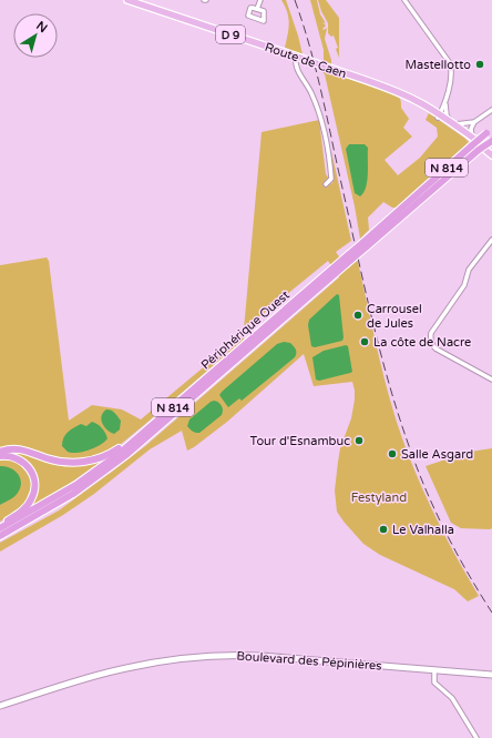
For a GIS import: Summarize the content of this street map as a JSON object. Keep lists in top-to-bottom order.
{
  "streets": {
    "highway": ["N 814", "Périphérique Ouest"],
    "main road": ["D 9", "Route de Caen", "Boulevard des Pépinières"]
  },
  "crossings": [
    ["D 9", "Route de Caen"],
    ["Route de Caen", "Périphérique Ouest"]
  ],
  "parks": ["Festyland"],
  "places": [
    "Mastellotto",
    "Carrousel de Jules",
    "La côte de Nacre",
    "Tour d'Esnambuc",
    "Salle Asgard",
    "Le Valhalla"
  ],
  "north": "top right"
}
